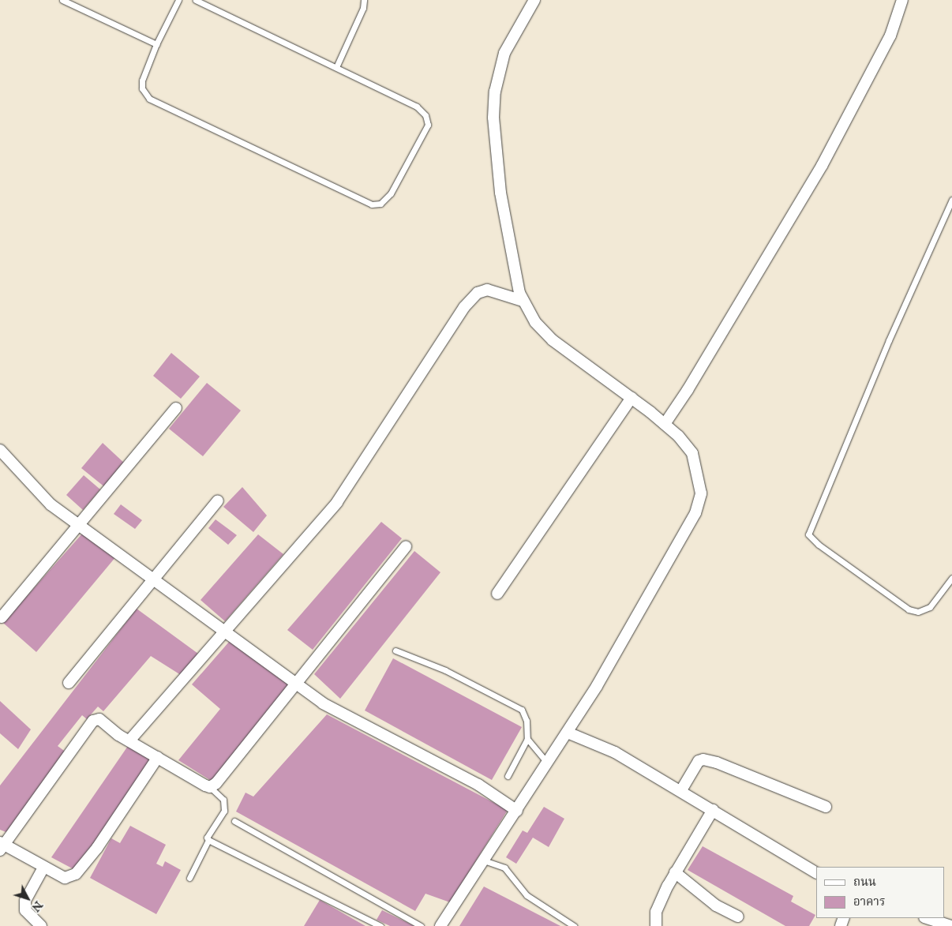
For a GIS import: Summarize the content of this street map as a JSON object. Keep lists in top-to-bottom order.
{
  "legend": ["ถนน", "อาคาร"],
  "north": "bottom right"
}
